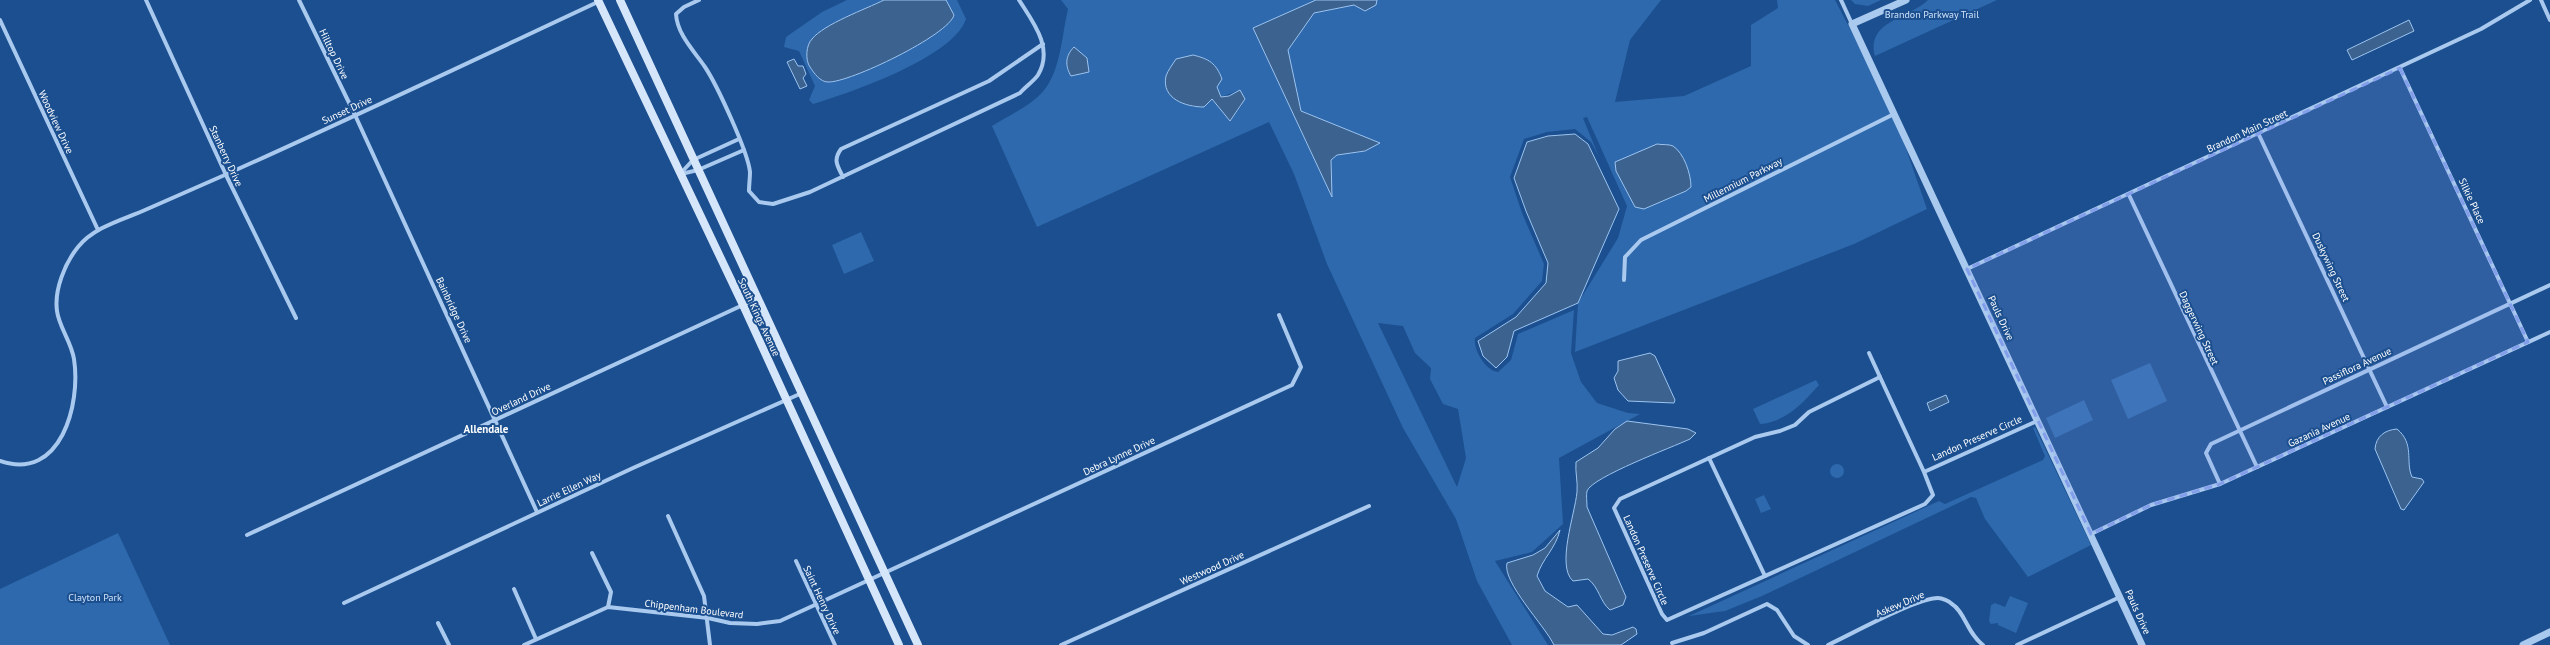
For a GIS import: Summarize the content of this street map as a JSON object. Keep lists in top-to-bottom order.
{
  "streets": {
    "main road": ["South Kings Avenue"],
    "street": [
      "Hilltop Drive",
      "Sunset Drive",
      "Woodview Drive",
      "Brandon Main Street",
      "Stanberry Drive",
      "Millennium Parkway",
      "Silkie Place",
      "Duskywing Street",
      "Bainbridge Drive",
      "Pauls Drive",
      "Daggerwing Street",
      "Passiflora Avenue",
      "Overland Drive",
      "Gazania Avenue",
      "Landon Preserve Circle",
      "Debra Lynne Drive",
      "Larrie Ellen Way",
      "Westwood Drive",
      "Saint Henry Drive",
      "Askew Drive",
      "Chippenham Boulevard"
    ]
  },
  "crossings": [
    ["Hilltop Drive", "Sunset Drive"],
    ["Hilltop Drive", "Bainbridge Drive"],
    ["Sunset Drive", "Woodview Drive"],
    ["Sunset Drive", "Stanberry Drive"],
    ["Sunset Drive", "Bainbridge Drive"],
    ["Sunset Drive", "South Kings Avenue"],
    ["Brandon Main Street", "Silkie Place"],
    ["Brandon Main Street", "Duskywing Street"],
    ["Brandon Main Street", "Pauls Drive"],
    ["Brandon Main Street", "Daggerwing Street"],
    ["Millennium Parkway", "Pauls Drive"],
    ["Silkie Place", "Passiflora Avenue"],
    ["Silkie Place", "Gazania Avenue"],
    ["Duskywing Street", "Passiflora Avenue"],
    ["Duskywing Street", "Gazania Avenue"],
    ["Bainbridge Drive", "Overland Drive"],
    ["Bainbridge Drive", "Larrie Ellen Way"],
    ["South Kings Avenue", "Overland Drive"],
    ["South Kings Avenue", "Debra Lynne Drive"],
    ["South Kings Avenue", "Larrie Ellen Way"],
    ["South Kings Avenue", "Chippenham Boulevard"],
    ["Pauls Drive", "Gazania Avenue"],
    ["Pauls Drive", "Landon Preserve Circle"],
    ["Daggerwing Street", "Passiflora Avenue"],
    ["Daggerwing Street", "Gazania Avenue"],
    ["Passiflora Avenue", "Gazania Avenue"],
    ["Debra Lynne Drive", "Chippenham Boulevard"],
    ["Saint Henry Drive", "Chippenham Boulevard"]
  ],
  "districts": ["Allendale"],
  "parks": ["Brandon Parkway Trail", "Clayton Park"]
}
